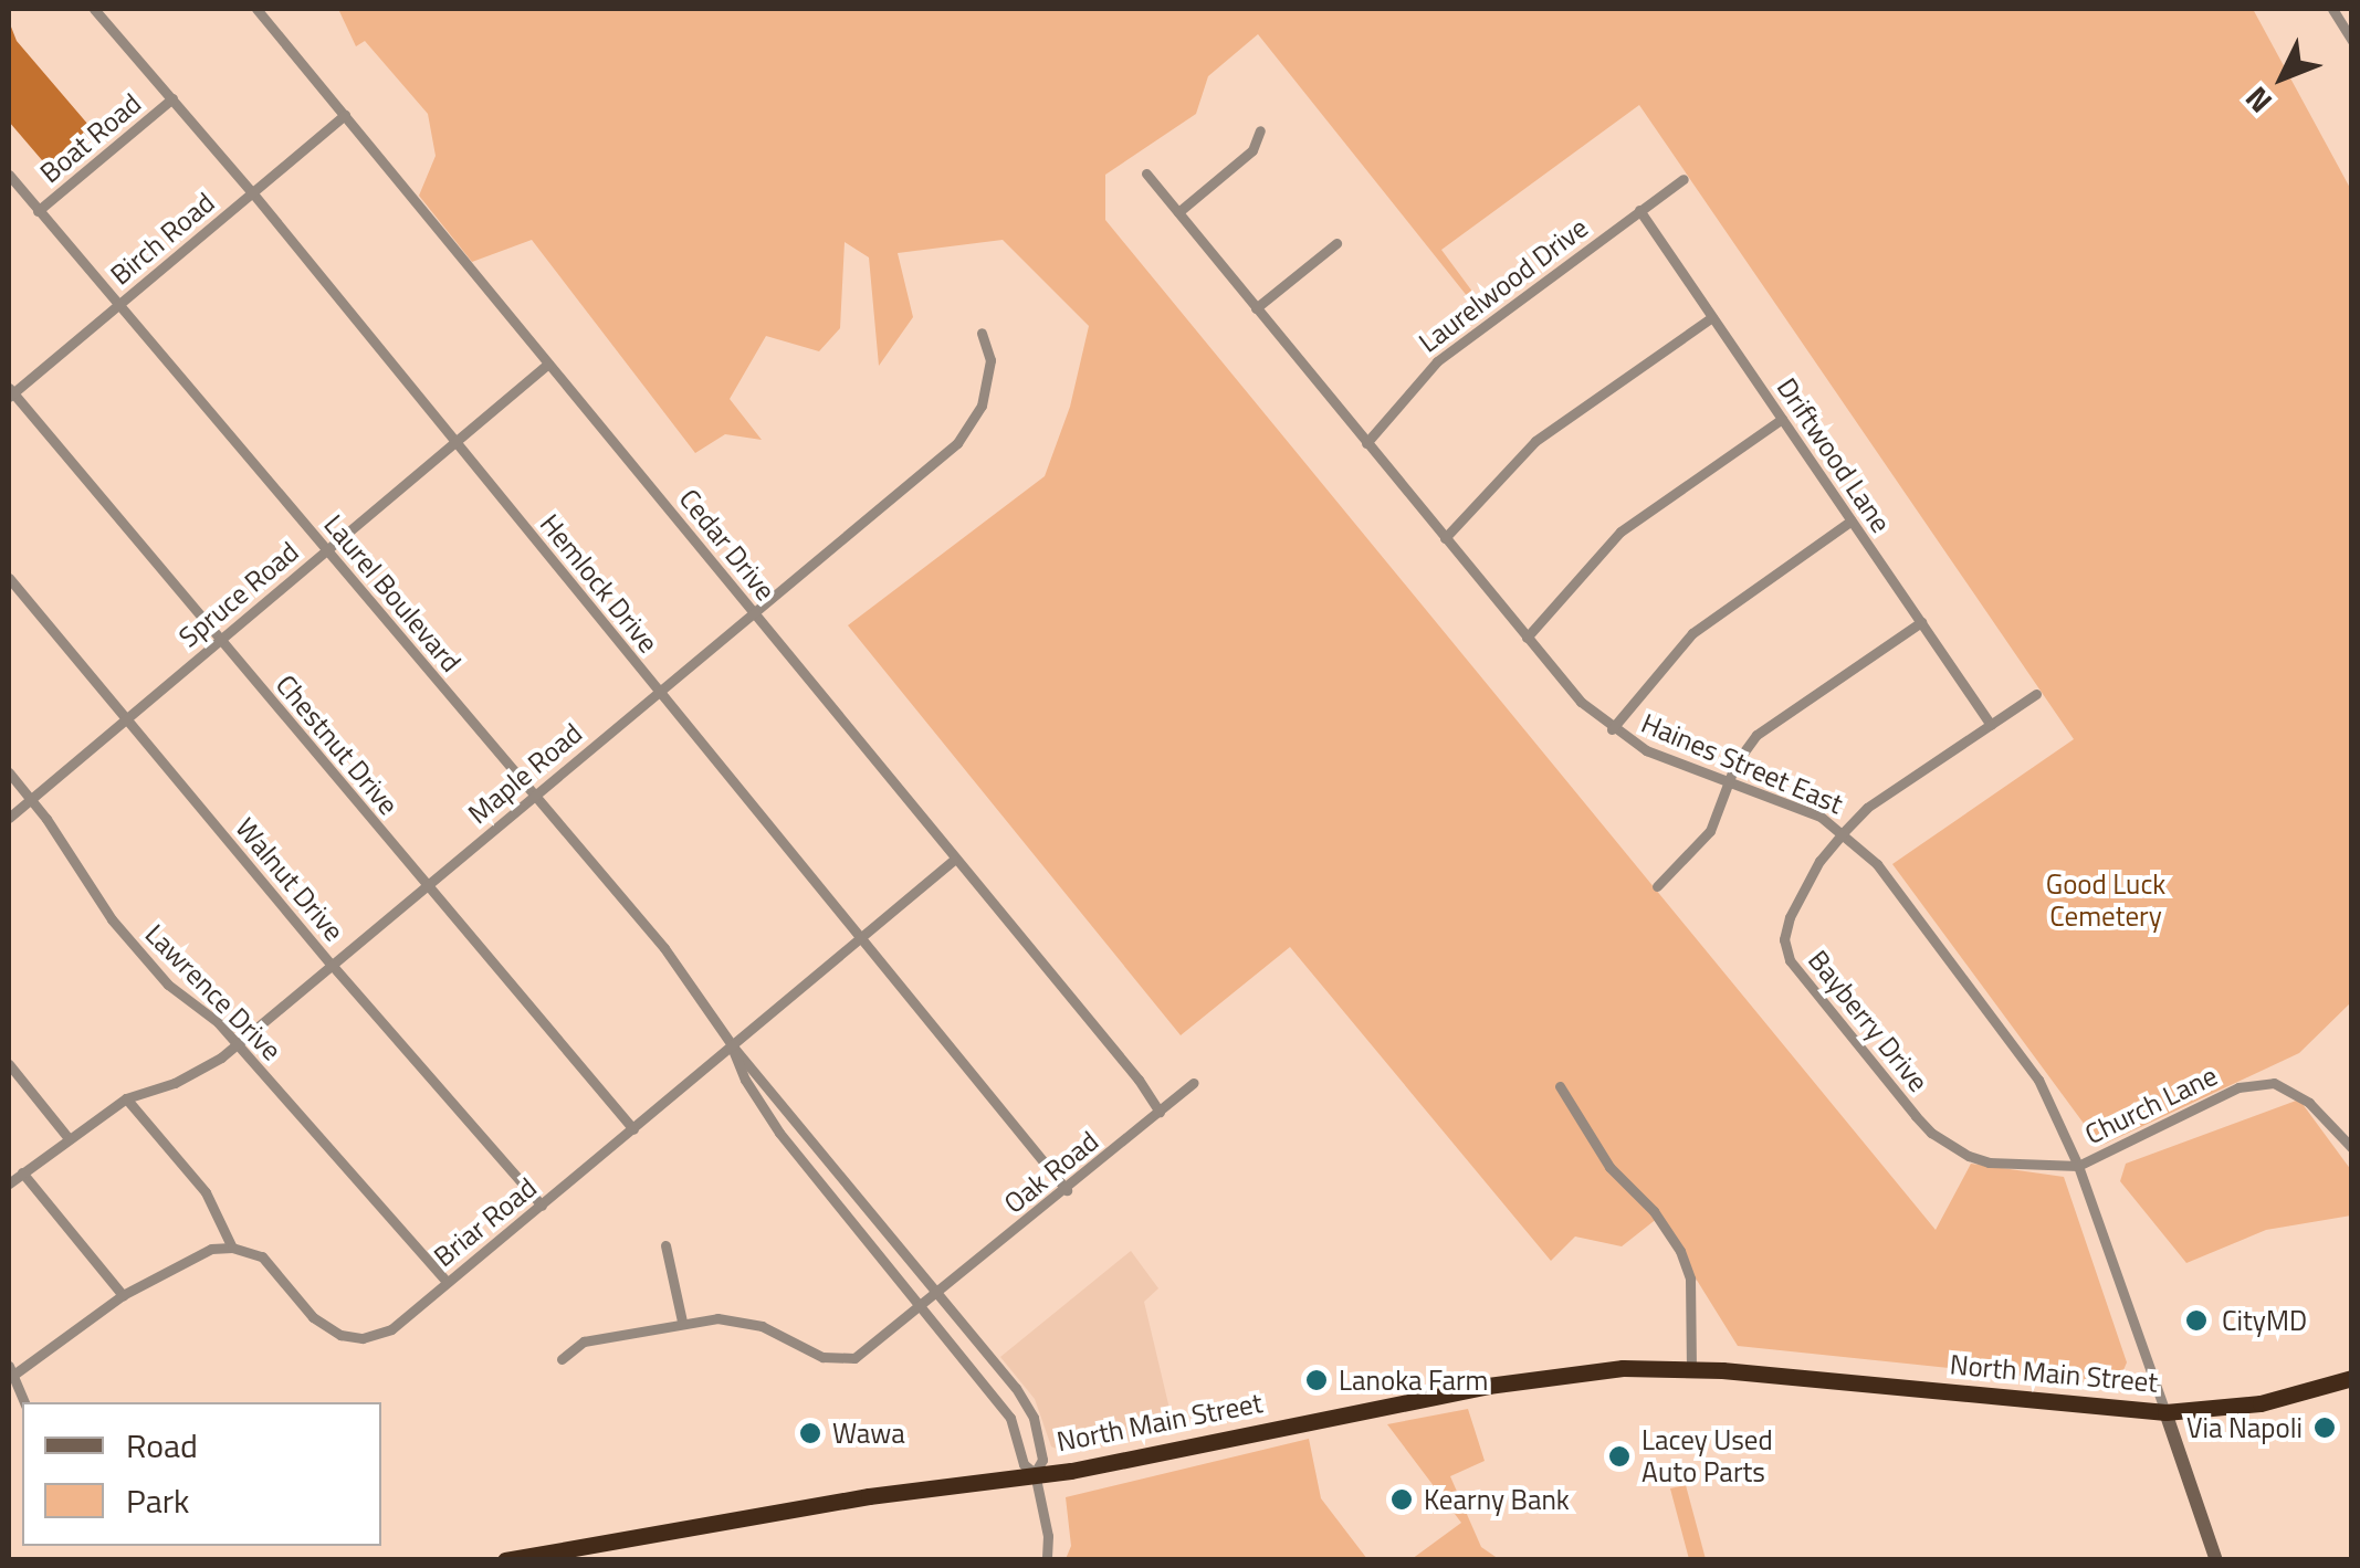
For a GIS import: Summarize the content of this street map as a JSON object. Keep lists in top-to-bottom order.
{
  "streets": {
    "highway": ["North Main Street"],
    "street": [
      "Boat Road",
      "Birch Road",
      "Laurelwood Drive",
      "Driftwood Lane",
      "Cedar Drive",
      "Hemlock Drive",
      "Laurel Boulevard",
      "Spruce Road",
      "Chestnut Drive",
      "Haines Street East",
      "Maple Road",
      "Walnut Drive",
      "Lawrence Drive",
      "Bayberry Drive",
      "Church Lane",
      "Oak Road",
      "Briar Road"
    ]
  },
  "crossings": [
    ["Boat Road", "Hemlock Drive"],
    ["Boat Road", "Laurel Boulevard"],
    ["Birch Road", "Cedar Drive"],
    ["Birch Road", "Hemlock Drive"],
    ["Birch Road", "Laurel Boulevard"],
    ["Birch Road", "Chestnut Drive"],
    ["Laurelwood Drive", "Driftwood Lane"],
    ["Laurelwood Drive", "Haines Street East"],
    ["Driftwood Lane", "Bayberry Drive"],
    ["Cedar Drive", "Spruce Road"],
    ["Cedar Drive", "Maple Road"],
    ["Cedar Drive", "Oak Road"],
    ["Cedar Drive", "Briar Road"],
    ["Hemlock Drive", "Spruce Road"],
    ["Hemlock Drive", "Maple Road"],
    ["Hemlock Drive", "Oak Road"],
    ["Hemlock Drive", "Briar Road"],
    ["Laurel Boulevard", "Spruce Road"],
    ["Laurel Boulevard", "Maple Road"],
    ["Laurel Boulevard", "Oak Road"],
    ["Laurel Boulevard", "Briar Road"],
    ["Laurel Boulevard", "North Main Street"],
    ["Spruce Road", "Chestnut Drive"],
    ["Spruce Road", "Walnut Drive"],
    ["Spruce Road", "Lawrence Drive"],
    ["Chestnut Drive", "Maple Road"],
    ["Chestnut Drive", "Briar Road"],
    ["Haines Street East", "Bayberry Drive"],
    ["Haines Street East", "Church Lane"],
    ["Haines Street East", "North Main Street"],
    ["Maple Road", "Walnut Drive"],
    ["Maple Road", "Lawrence Drive"],
    ["Walnut Drive", "Briar Road"],
    ["Lawrence Drive", "Briar Road"],
    ["Bayberry Drive", "Church Lane"]
  ],
  "parks": ["Good Luck Cemetery"],
  "places": [
    "CityMD",
    "Lanoka Farm",
    "Via Napoli",
    "Wawa",
    "Lacey Used Auto Parts",
    "Kearny Bank"
  ],
  "legend": ["Road", "Park"],
  "north": "bottom left"
}
